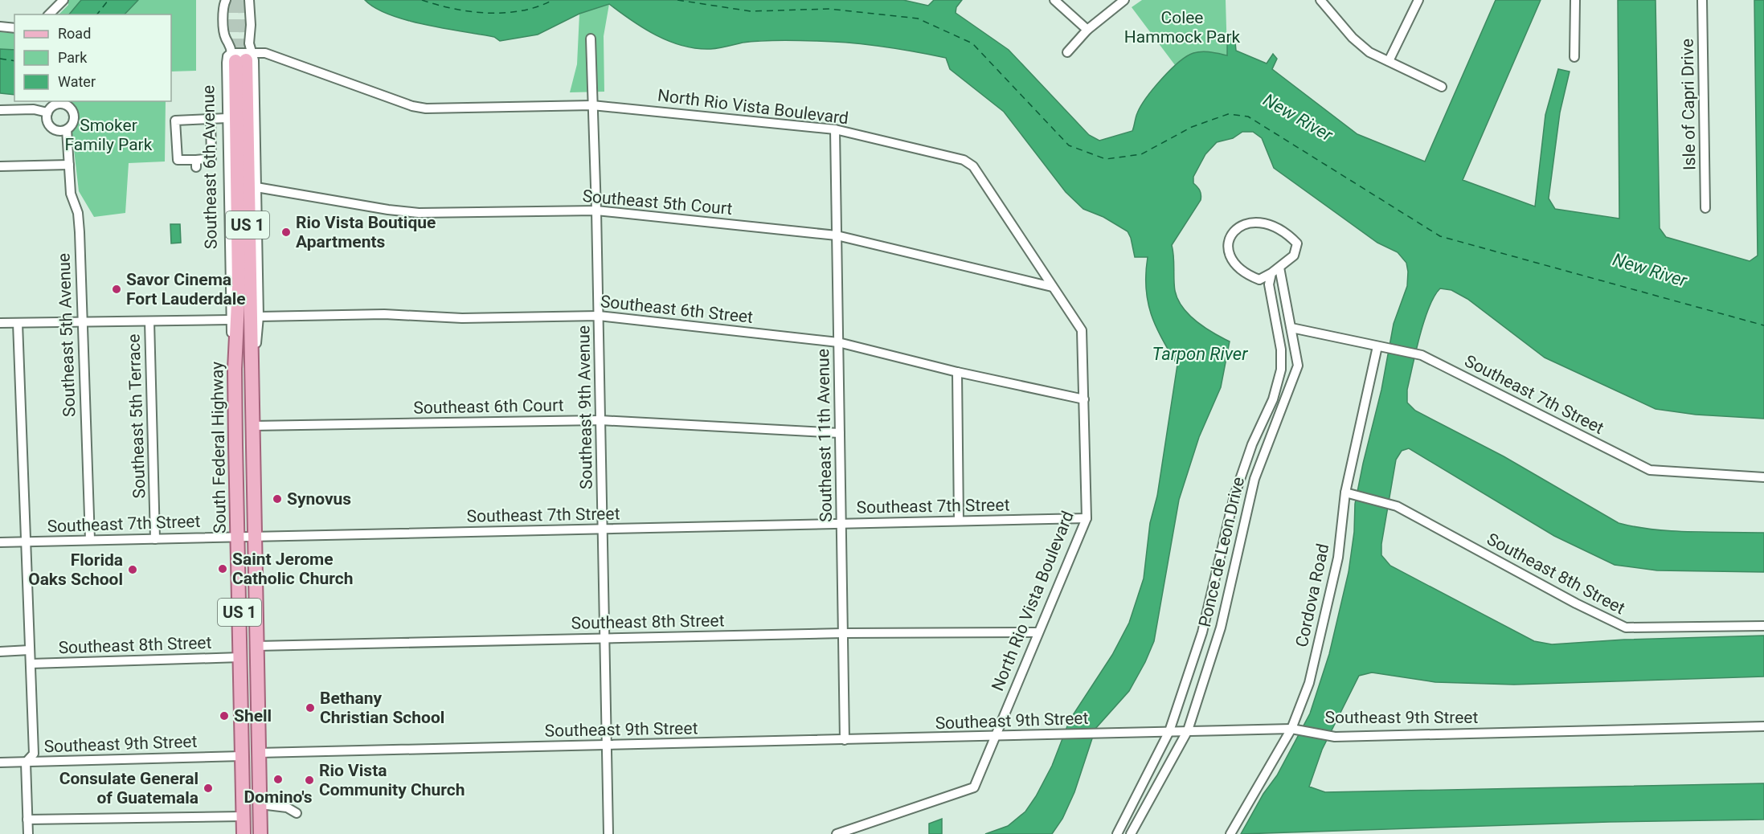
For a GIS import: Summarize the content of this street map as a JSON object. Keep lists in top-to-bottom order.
{
  "streets": {
    "main road": ["US 1", "South Federal Highway"],
    "street": [
      "Isle of Capri Drive",
      "North Rio Vista Boulevard",
      "Southeast 6th Avenue",
      "Southeast 5th Court",
      "Southeast 6th Street",
      "Southeast 5th Avenue",
      "Southeast 7th Street",
      "Southeast 6th Court",
      "Southeast 9th Avenue",
      "Southeast 5th Terrace",
      "Southeast 11th Avenue",
      "Ponce de Leon Drive",
      "Southeast 8th Street",
      "Cordova Road",
      "Southeast 9th Street"
    ]
  },
  "crossings": [
    ["North Rio Vista Boulevard", "Southeast 6th Avenue"],
    ["North Rio Vista Boulevard", "Southeast 5th Court"],
    ["North Rio Vista Boulevard", "Southeast 6th Street"],
    ["North Rio Vista Boulevard", "Southeast 7th Street"],
    ["North Rio Vista Boulevard", "Southeast 9th Avenue"],
    ["North Rio Vista Boulevard", "Southeast 11th Avenue"],
    ["North Rio Vista Boulevard", "South Federal Highway"],
    ["North Rio Vista Boulevard", "Southeast 8th Street"],
    ["North Rio Vista Boulevard", "Southeast 9th Street"],
    ["Southeast 6th Avenue", "South Federal Highway"],
    ["Southeast 5th Court", "Southeast 9th Avenue"],
    ["Southeast 5th Court", "Southeast 11th Avenue"],
    ["US 1", "South Federal Highway"],
    ["Southeast 6th Street", "Southeast 9th Avenue"],
    ["Southeast 6th Street", "Southeast 11th Avenue"],
    ["Southeast 5th Avenue", "Southeast 7th Street"],
    ["Southeast 7th Street", "Southeast 9th Avenue"],
    ["Southeast 7th Street", "Southeast 5th Terrace"],
    ["Southeast 7th Street", "Southeast 11th Avenue"],
    ["Southeast 7th Street", "South Federal Highway"],
    ["Southeast 7th Street", "Ponce de Leon Drive"],
    ["Southeast 7th Street", "Cordova Road"],
    ["Southeast 6th Court", "Southeast 9th Avenue"],
    ["Southeast 6th Court", "Southeast 11th Avenue"],
    ["Southeast 6th Court", "South Federal Highway"],
    ["Southeast 9th Avenue", "Southeast 8th Street"],
    ["Southeast 9th Avenue", "Southeast 9th Street"],
    ["Southeast 11th Avenue", "Southeast 8th Street"],
    ["Southeast 11th Avenue", "Southeast 9th Street"],
    ["South Federal Highway", "Southeast 8th Street"],
    ["South Federal Highway", "Southeast 9th Street"],
    ["Ponce de Leon Drive", "Southeast 9th Street"],
    ["Southeast 8th Street", "Cordova Road"],
    ["Cordova Road", "Southeast 9th Street"]
  ],
  "water": ["New River", "Tarpon River"],
  "parks": ["Colee Hammock Park", "Smoker Family Park"],
  "places": [
    "Rio Vista Boutique Apartments",
    "Savor Cinema Fort Lauderdale",
    "Synovus",
    "Saint Jerome Catholic Church",
    "Florida Oaks School",
    "Bethany Christian School",
    "Shell",
    "Domino's",
    "Rio Vista Community Church",
    "Consulate General of Guatemala"
  ],
  "legend": ["Road", "Park", "Water"]
}
